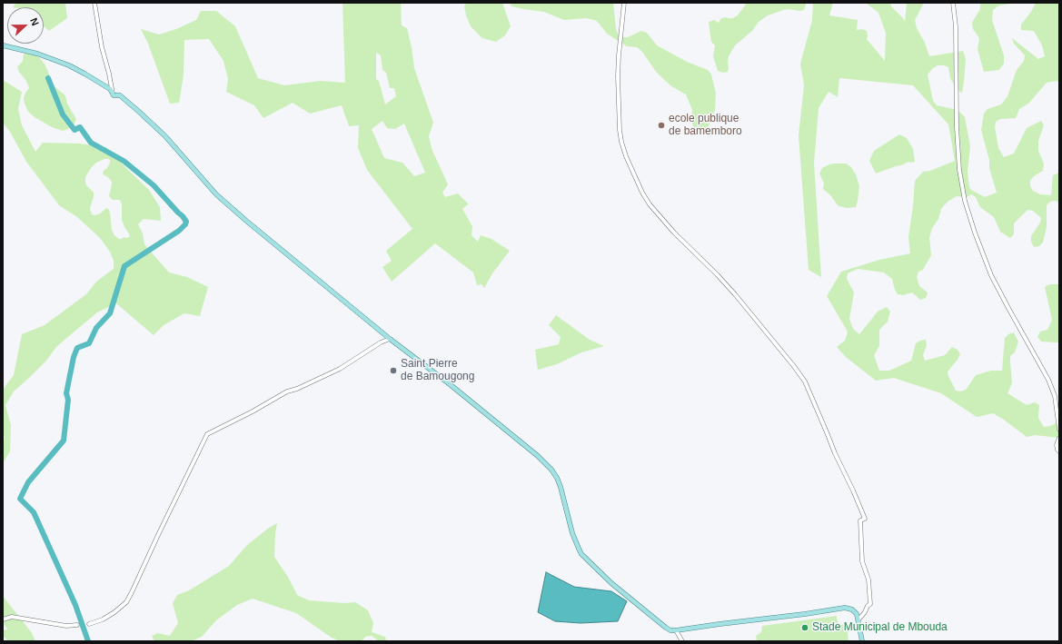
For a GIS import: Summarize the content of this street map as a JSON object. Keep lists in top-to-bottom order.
{
  "places": ["ecole publique de bamemboro", "Saint Pierre de Bamougong", "Stade Municipal de Mbouda"],
  "north": "right"
}
